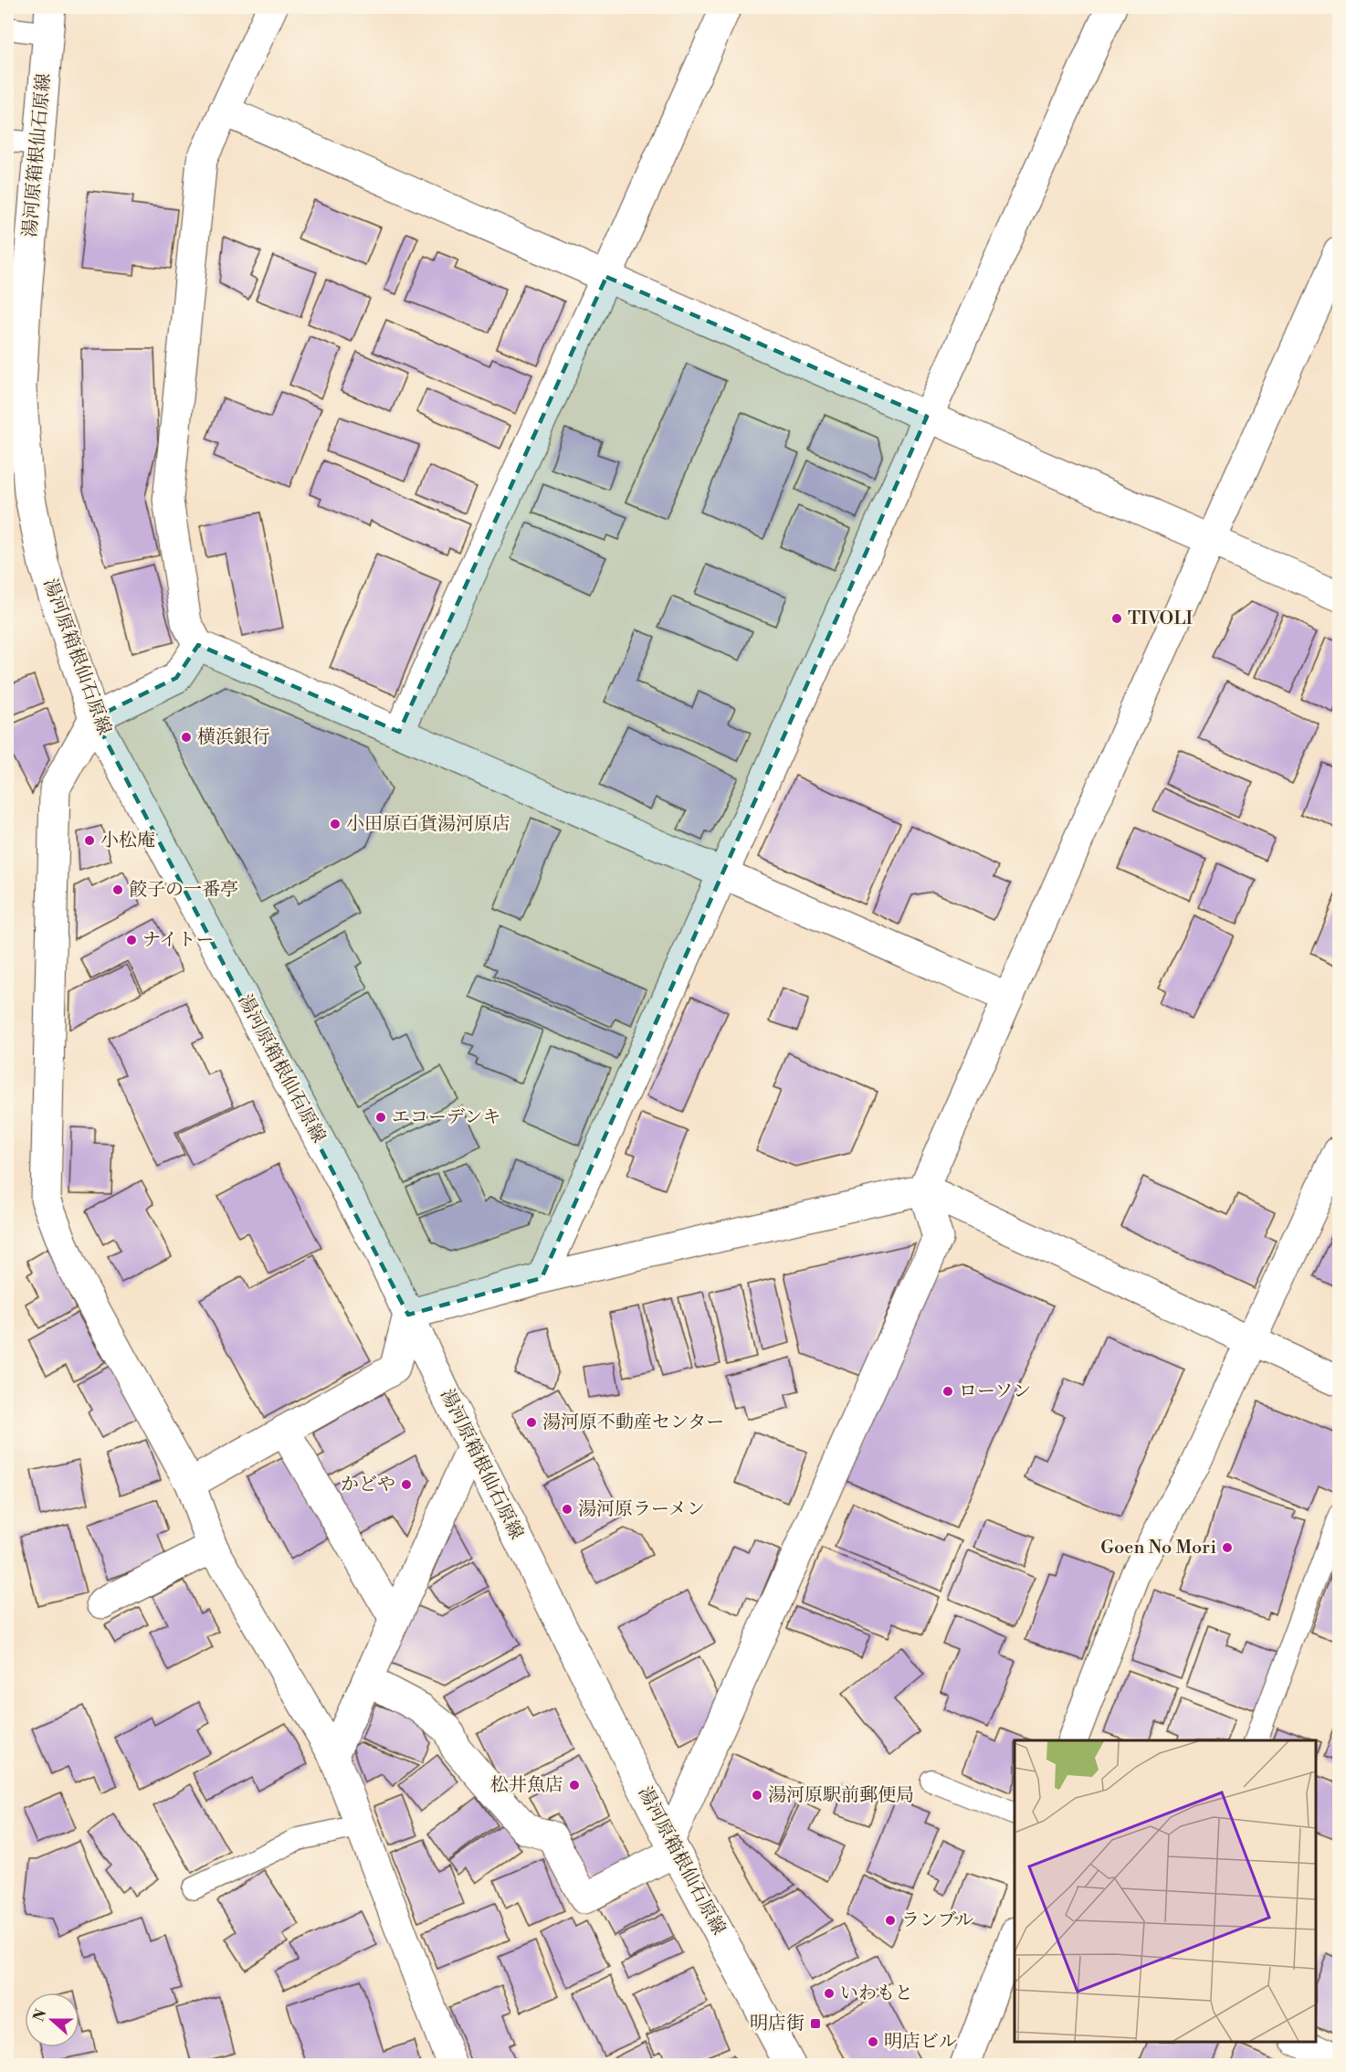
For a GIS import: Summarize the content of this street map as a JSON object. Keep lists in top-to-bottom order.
{
  "streets": {
    "street": ["湯河原箱根仙石原線"]
  },
  "places": {
    "other": [
      "TIVOLI",
      "横浜銀行",
      "小田原百貨湯河原店",
      "小松庵",
      "餃子の一番亭",
      "ナイトー",
      "エコーデンキ",
      "ローソン",
      "湯河原不動産センター",
      "かどや",
      "湯河原ラーメン",
      "Goen No Mori",
      "松井魚店",
      "湯河原駅前郵便局",
      "ランブル",
      "いわもと",
      "明店ビル"
    ],
    "transit": ["明店街"]
  },
  "north": "left"
}
